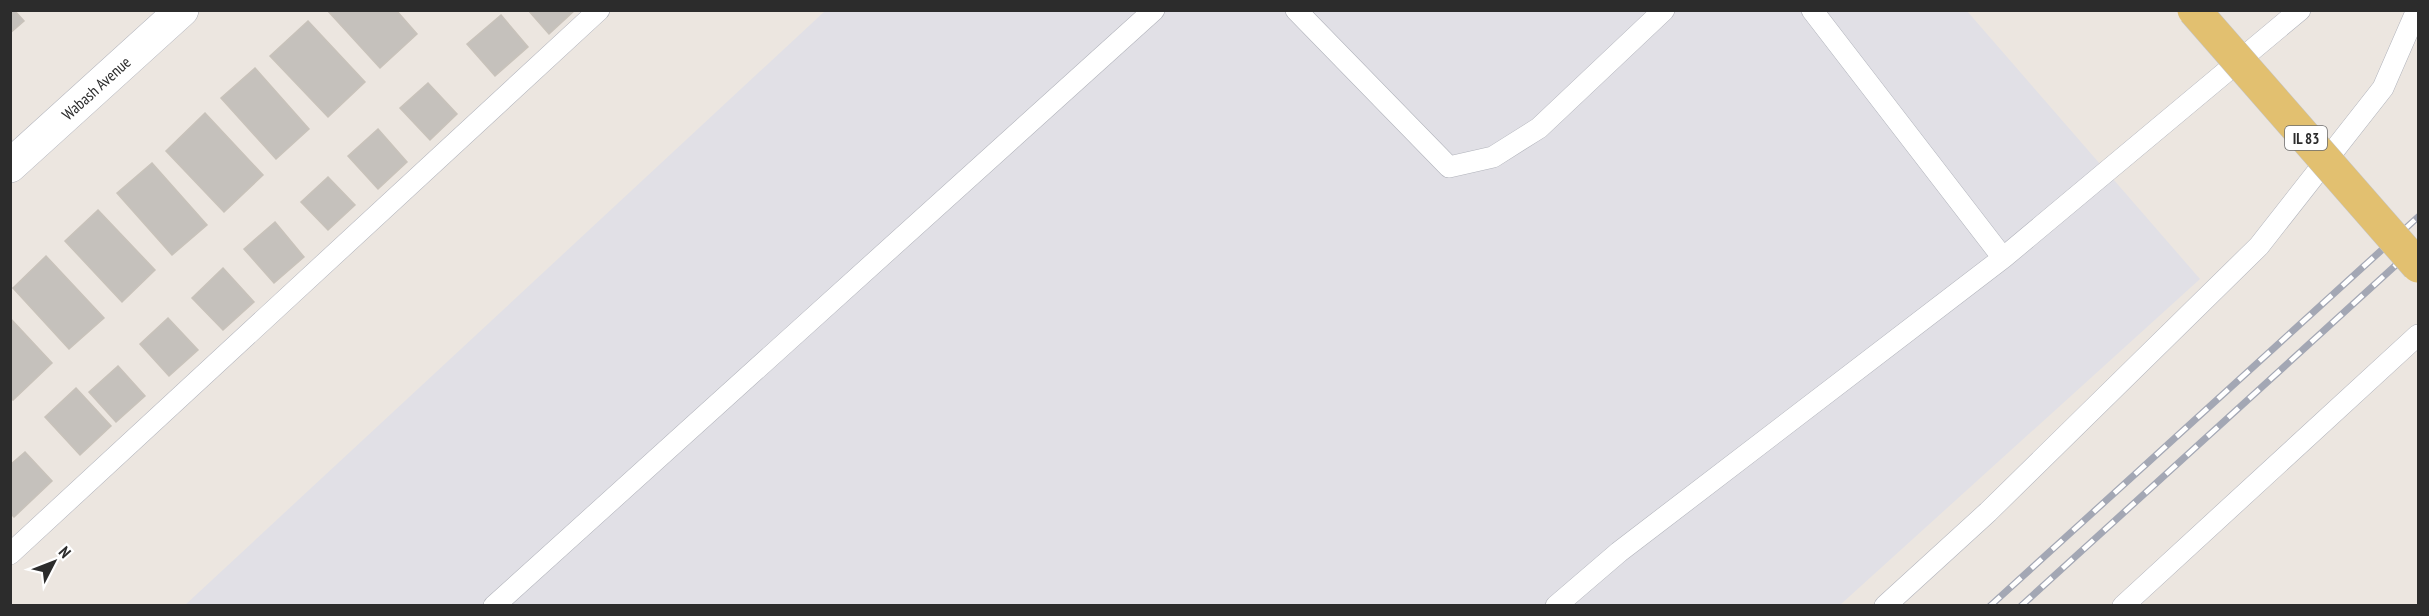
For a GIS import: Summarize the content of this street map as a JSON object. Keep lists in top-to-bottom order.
{
  "streets": {
    "main road": ["IL 83"],
    "street": ["Wabash Avenue"]
  },
  "north": "top right"
}
